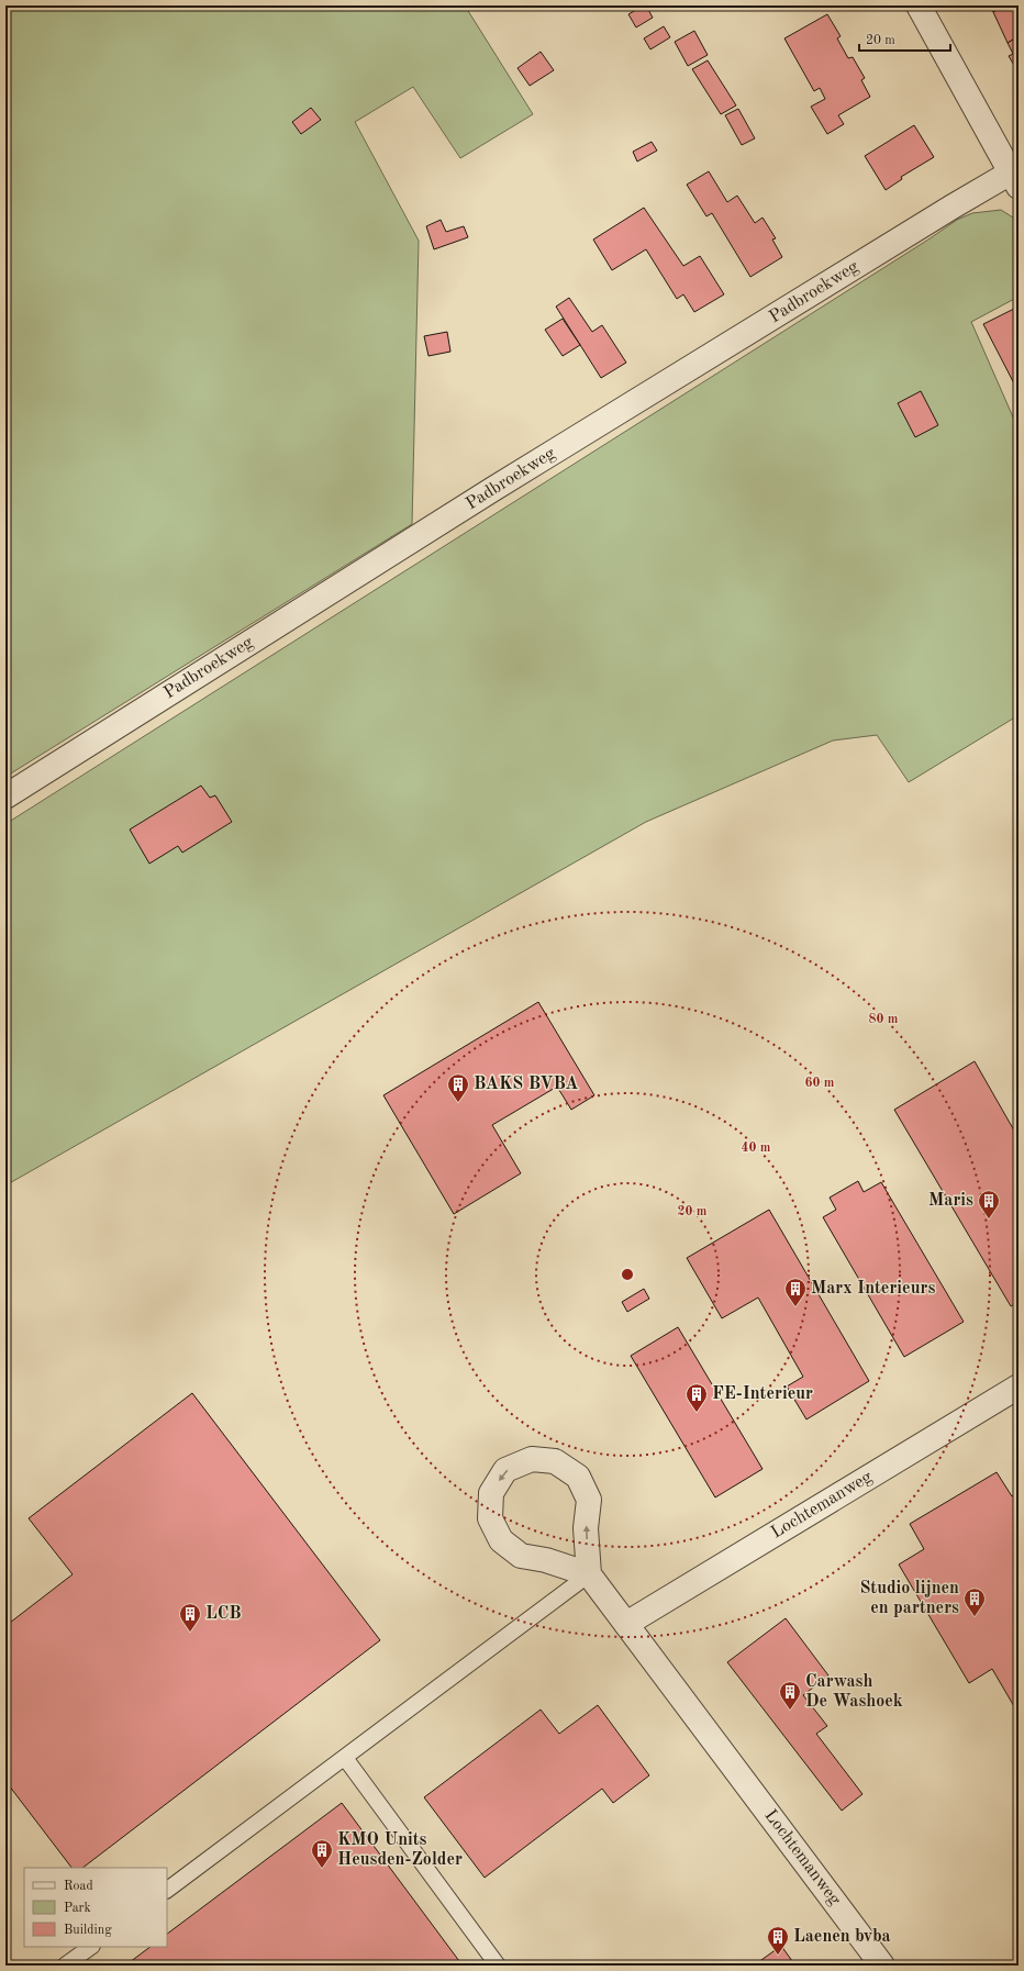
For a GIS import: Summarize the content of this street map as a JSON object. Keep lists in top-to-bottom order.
{
  "streets": {
    "street": ["Padbroekweg", "Lochtemanweg"]
  },
  "places": {
    "building": [
      "BAKS BVBA",
      "Maris",
      "Marx Interieurs",
      "FE-Interieur",
      "Studio lijnen en partners",
      "LCB",
      "Carwash De Washoek",
      "KMO Units Heusden-Zolder",
      "Laenen bvba"
    ]
  },
  "legend": ["Road", "Park", "Building"],
  "scale_bar": "20 m",
  "rings": [
    "80 m",
    "60 m",
    "40 m",
    "20 m"
  ]
}
